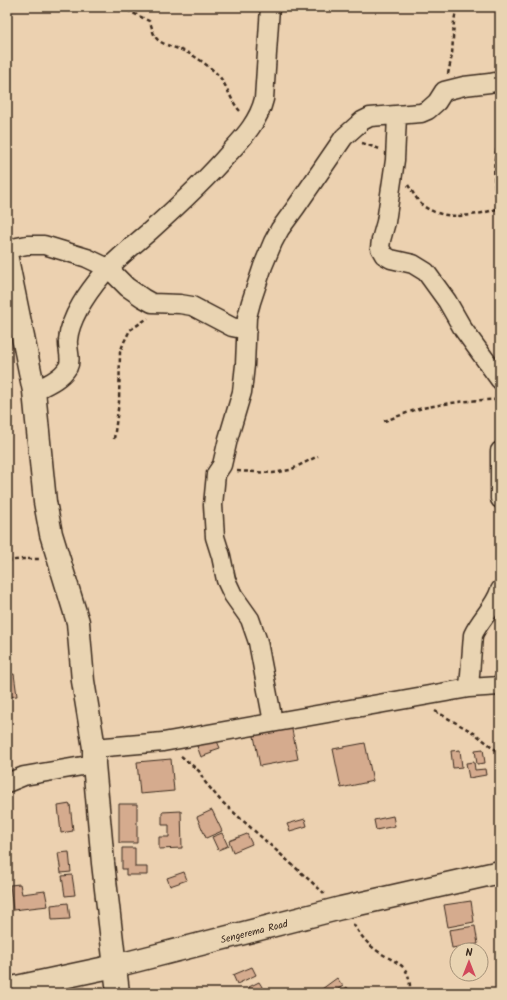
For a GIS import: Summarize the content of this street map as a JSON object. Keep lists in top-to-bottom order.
{
  "streets": {
    "street": ["Sengerema Road"]
  },
  "north": "top"
}
